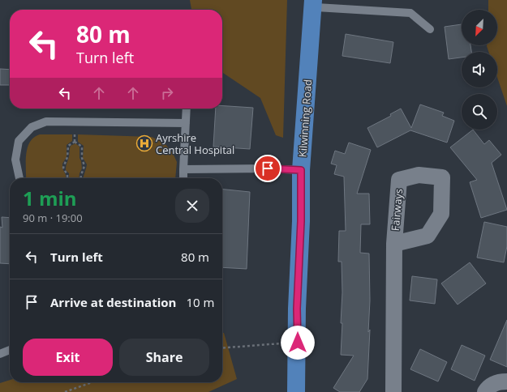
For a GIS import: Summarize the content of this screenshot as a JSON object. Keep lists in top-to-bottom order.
{
  "streets": {
    "main road": ["Kilwinning Road"],
    "street": ["Fairways"]
  },
  "places": {
    "hospital": ["Ayrshire Central Hospital"]
  },
  "north": "bottom left",
  "page": {
    "turn": ["80 m", "Turn left"],
    "heading": ["1 min", "90 m · 19:00"],
    "list": [
      {
        "name": "Turn left",
        "value": "80 m"
      },
      {
        "name": "Arrive at destination",
        "value": "10 m"
      }
    ],
    "buttons": ["Exit", "Share"]
  }
}
